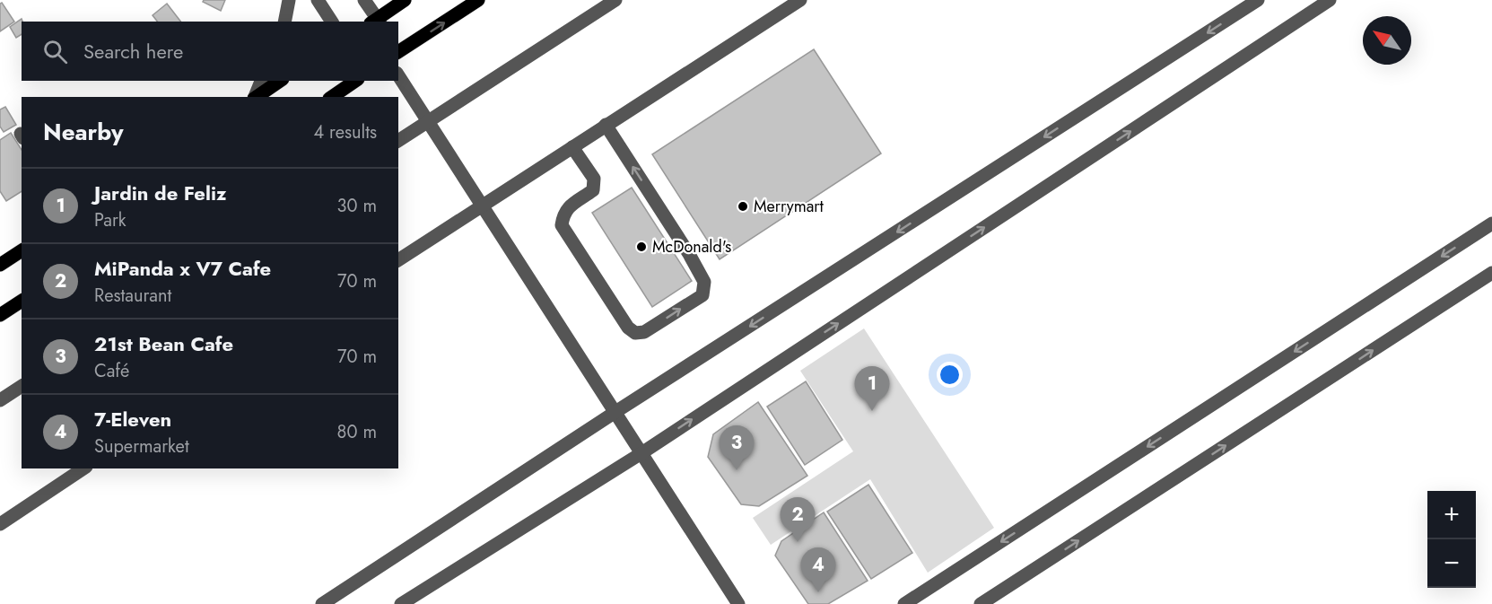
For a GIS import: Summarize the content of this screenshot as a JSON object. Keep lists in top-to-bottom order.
{
  "places": ["Merrymart", "McDonald's"],
  "north": "top left",
  "page": {
    "search": "Search here",
    "heading": ["Nearby", "4 results"],
    "list": [
      {
        "mark": "1",
        "name": "Jardin de Feliz",
        "note": "Park",
        "value": "30 m"
      },
      {
        "mark": "2",
        "name": "MiPanda x V7 Cafe",
        "note": "Restaurant",
        "value": "70 m"
      },
      {
        "mark": "3",
        "name": "21st Bean Cafe",
        "note": "Café",
        "value": "70 m"
      },
      {
        "mark": "4",
        "name": "7-Eleven",
        "note": "Supermarket",
        "value": "80 m"
      }
    ],
    "pins": [
      "1",
      "3",
      "2",
      "4"
    ],
    "map_buttons": ["+", "−"]
  }
}
